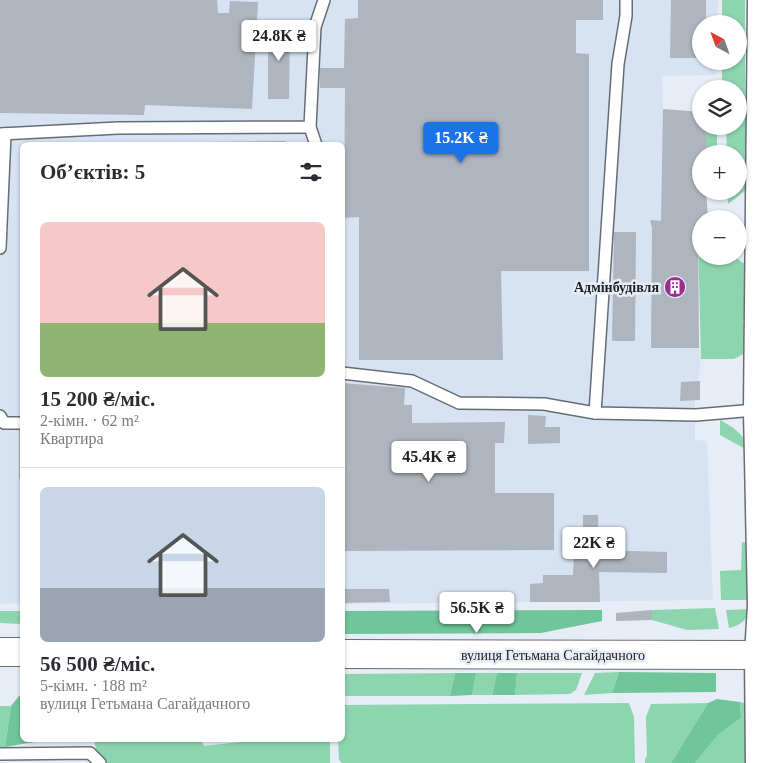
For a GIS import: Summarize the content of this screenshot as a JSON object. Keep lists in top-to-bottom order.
{
  "streets": {
    "main road": ["вулиця Гетьмана Сагайдачного"]
  },
  "places": {
    "building": ["Адмінбудівля"]
  },
  "north": "top left",
  "page": {
    "map_buttons": ["+", "−"],
    "price": [
      "24.8K ₴",
      "15.2K ₴",
      "45.4K ₴",
      "22K ₴",
      "56.5K ₴"
    ],
    "heading": "Об’єктів: 5",
    "list": [
      {
        "name": "15 200 ₴/міс.",
        "note": "2-кімн. · 62 m² · Квартира"
      },
      {
        "name": "56 500 ₴/міс.",
        "note": "5-кімн. · 188 m² · вулиця Гетьмана Сагайдачного"
      }
    ]
  }
}
